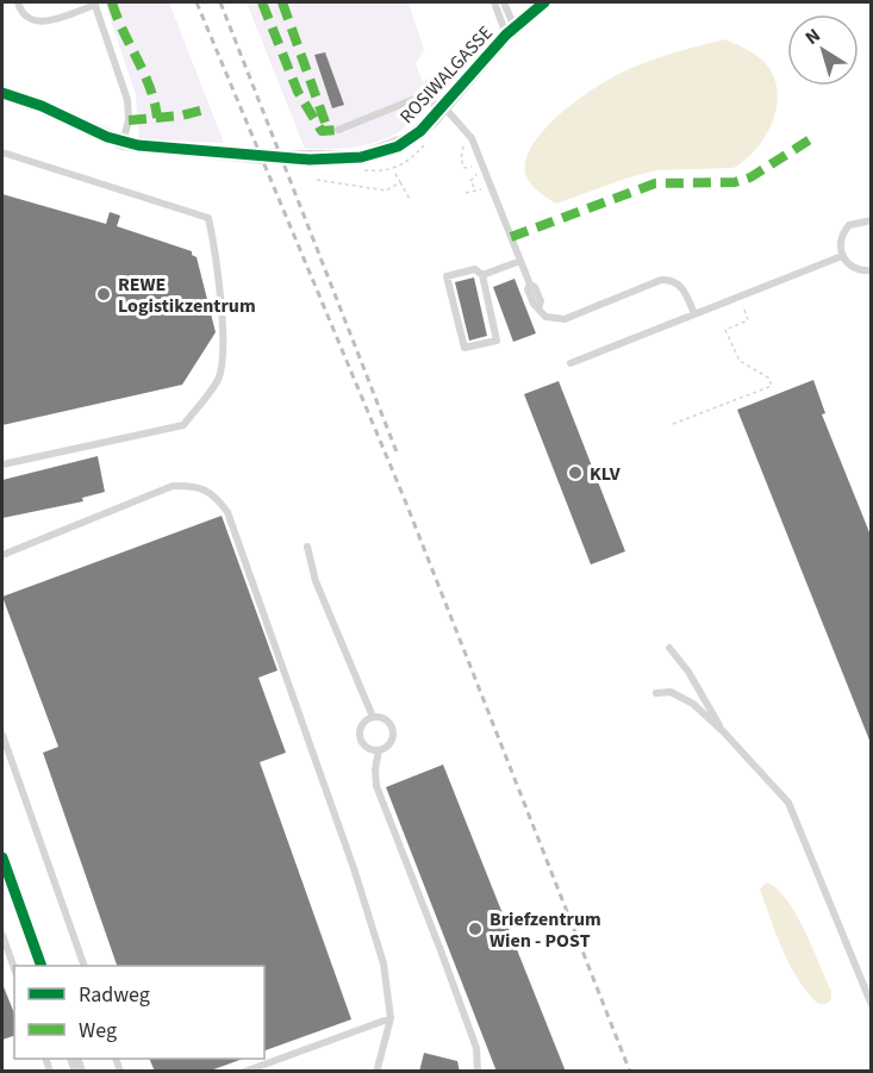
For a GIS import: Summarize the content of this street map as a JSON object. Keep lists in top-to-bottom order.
{
  "streets": {
    "street": ["ROSIWALGASSE"]
  },
  "places": ["REWE Logistikzentrum", "KLV", "Briefzentrum Wien - POST"],
  "legend": ["Radweg", "Weg"],
  "north": "top left"
}
